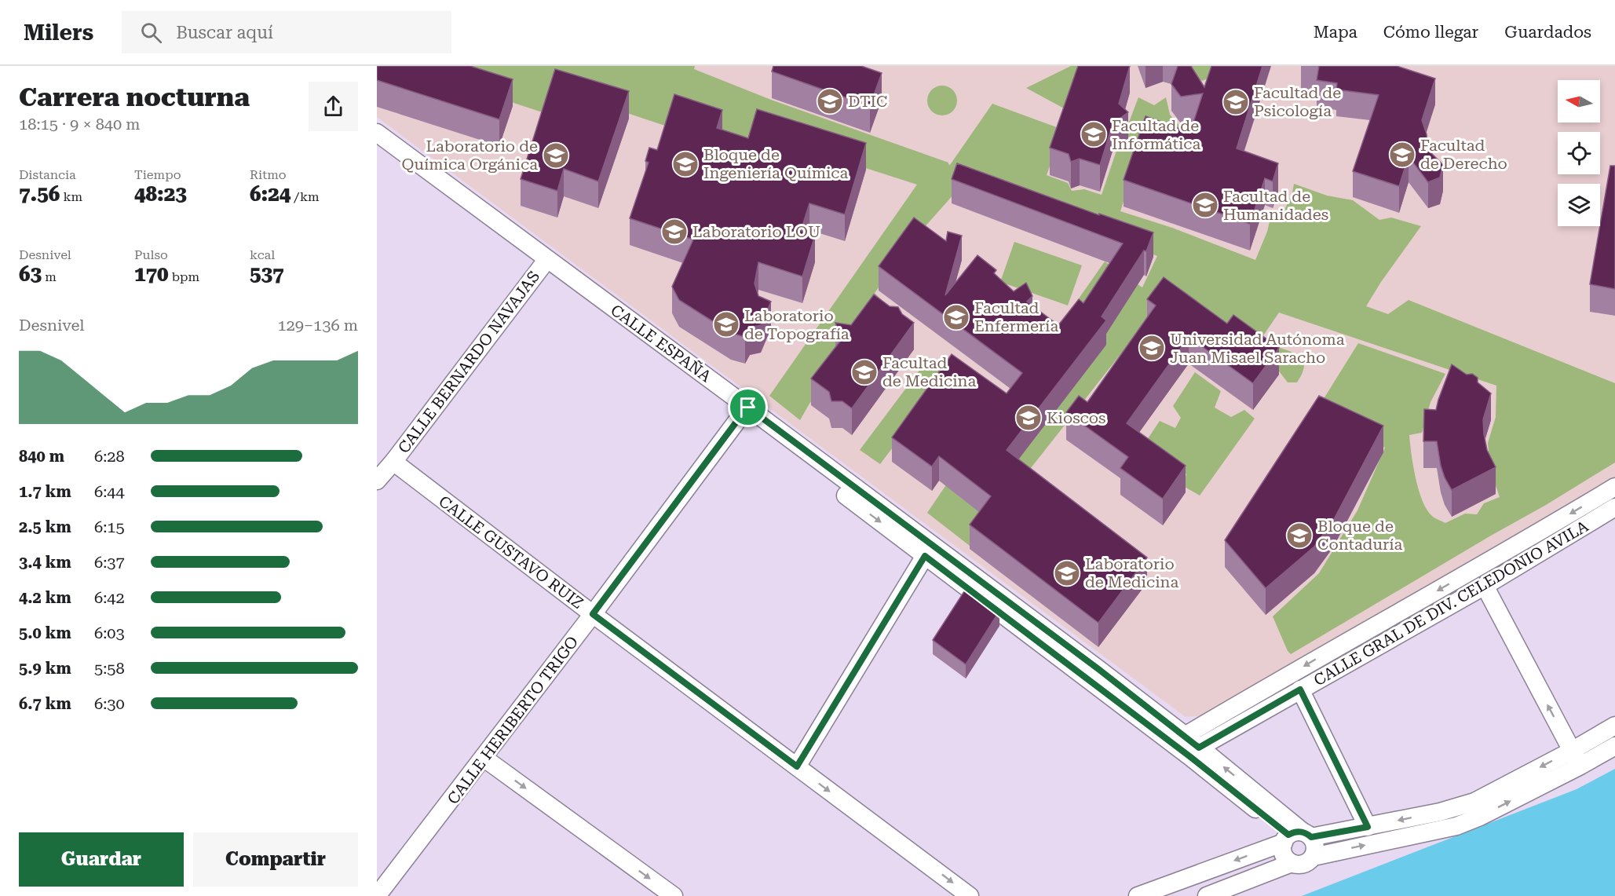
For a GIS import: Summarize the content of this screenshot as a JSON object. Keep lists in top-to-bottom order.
{
  "streets": {
    "street": [
      "CALLE ESPAÑA",
      "CALLE BERNARDO NAVAJAS",
      "CALLE GUSTAVO RUIZ",
      "CALLE GRAL DE DIV. CELEDONIO AVILA",
      "CALLE HERIBERTO TRIGO"
    ]
  },
  "crossings": [
    ["CALLE ESPAÑA", "CALLE BERNARDO NAVAJAS"],
    ["CALLE ESPAÑA", "CALLE GRAL DE DIV. CELEDONIO AVILA"],
    ["CALLE ESPAÑA", "CALLE HERIBERTO TRIGO"],
    ["CALLE BERNARDO NAVAJAS", "CALLE GUSTAVO RUIZ"],
    ["CALLE GUSTAVO RUIZ", "CALLE HERIBERTO TRIGO"]
  ],
  "places": {
    "school or university": [
      "DTIC",
      "Facultad de Psicología",
      "Facultad de Informática",
      "Facultad de Derecho",
      "Laboratorio de Química Orgánica",
      "Bloque de Ingeniería Química",
      "Facultad de Humanidades",
      "Laboratorio LOU",
      "Facultad Enfermería",
      "Laboratorio de Topografía",
      "Universidad Autónoma Juan Misael Saracho",
      "Facultad de Medicina",
      "Kioscos",
      "Bloque de Contaduría",
      "Laboratorio de Medicina"
    ]
  },
  "north": "left",
  "page": {
    "header": "Milers",
    "search": "Buscar aquí",
    "nav": ["Mapa", "Cómo llegar", "Guardados"],
    "heading": ["Carrera nocturna", "18:15 · 9 × 840 m"],
    "stats": [
      ["Distancia", "7.56 km"],
      ["Tiempo", "48:23"],
      ["Ritmo", "6:24 /km"],
      ["Desnivel", "63 m"],
      ["Pulso", "170 bpm"],
      ["kcal", "537"]
    ],
    "chart": ["Desnivel", "129–136 m"],
    "list": [
      {
        "name": "840 m",
        "note": "6:28"
      },
      {
        "name": "1.7 km",
        "note": "6:44"
      },
      {
        "name": "2.5 km",
        "note": "6:15"
      },
      {
        "name": "3.4 km",
        "note": "6:37"
      },
      {
        "name": "4.2 km",
        "note": "6:42"
      },
      {
        "name": "5.0 km",
        "note": "6:03"
      },
      {
        "name": "5.9 km",
        "note": "5:58"
      },
      {
        "name": "6.7 km",
        "note": "6:30"
      }
    ],
    "buttons": ["Guardar", "Compartir"]
  }
}
